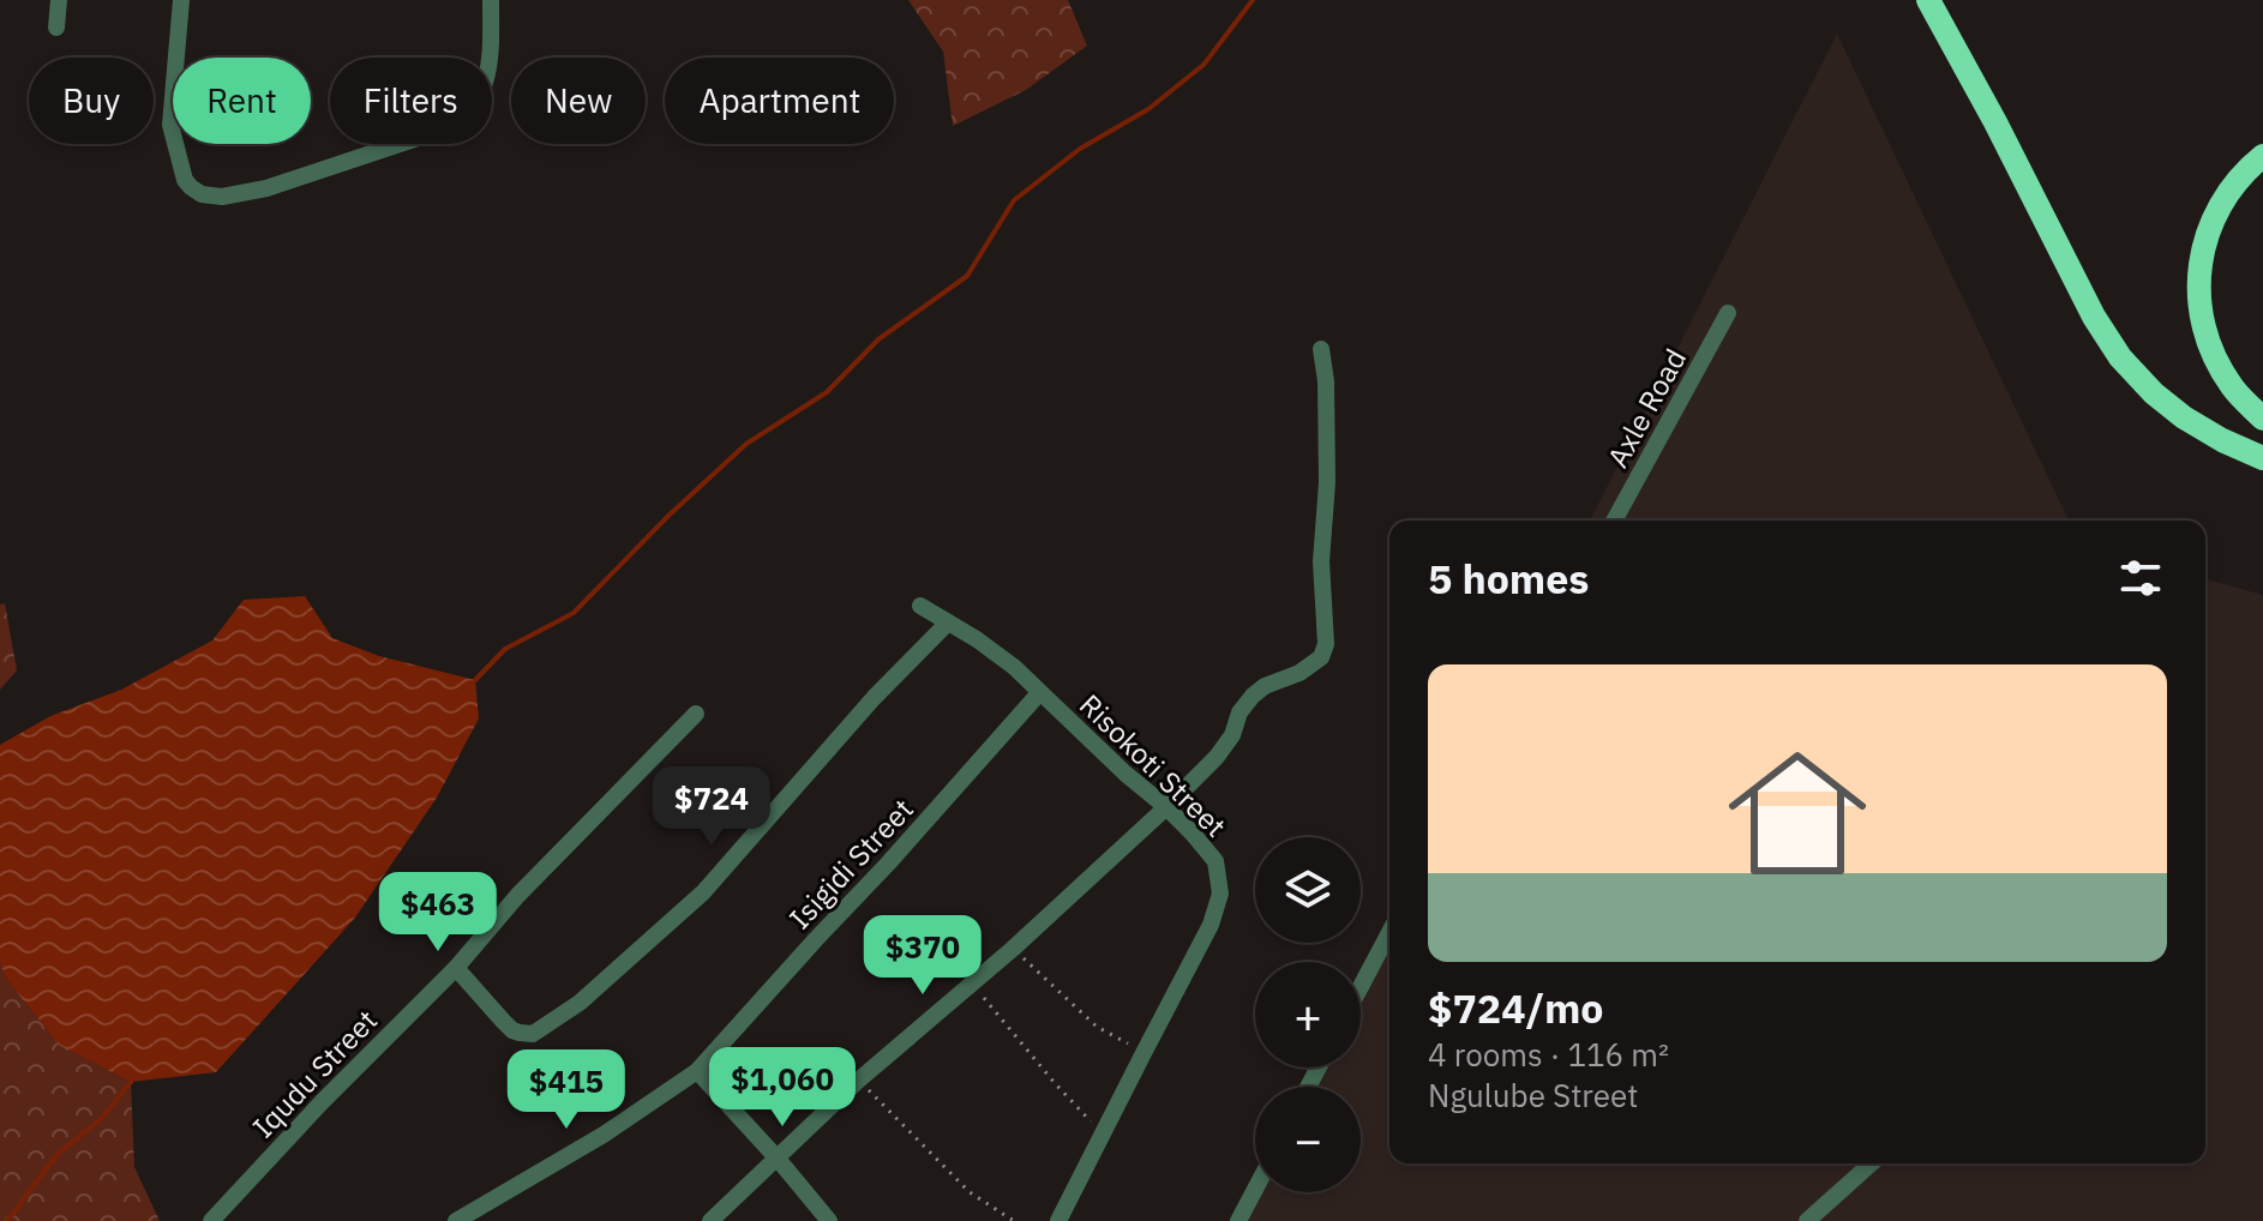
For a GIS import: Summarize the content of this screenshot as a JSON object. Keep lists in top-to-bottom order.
{
  "streets": {
    "street": [
      "Axle Road",
      "Risokoti Street",
      "Isigidi Street",
      "Iqudu Street"
    ]
  },
  "crossings": [
    ["Risokoti Street", "Isigidi Street"]
  ],
  "page": {
    "chip": [
      "Buy",
      "Rent",
      "Filters",
      "New",
      "Apartment"
    ],
    "heading": "5 homes",
    "list": [
      {
        "name": "$724/mo",
        "note": "4 rooms · 116 m² · Ngulube Street"
      }
    ],
    "price": [
      "$724",
      "$463",
      "$370",
      "$1,060",
      "$415"
    ],
    "map_buttons": ["+", "−"]
  }
}
